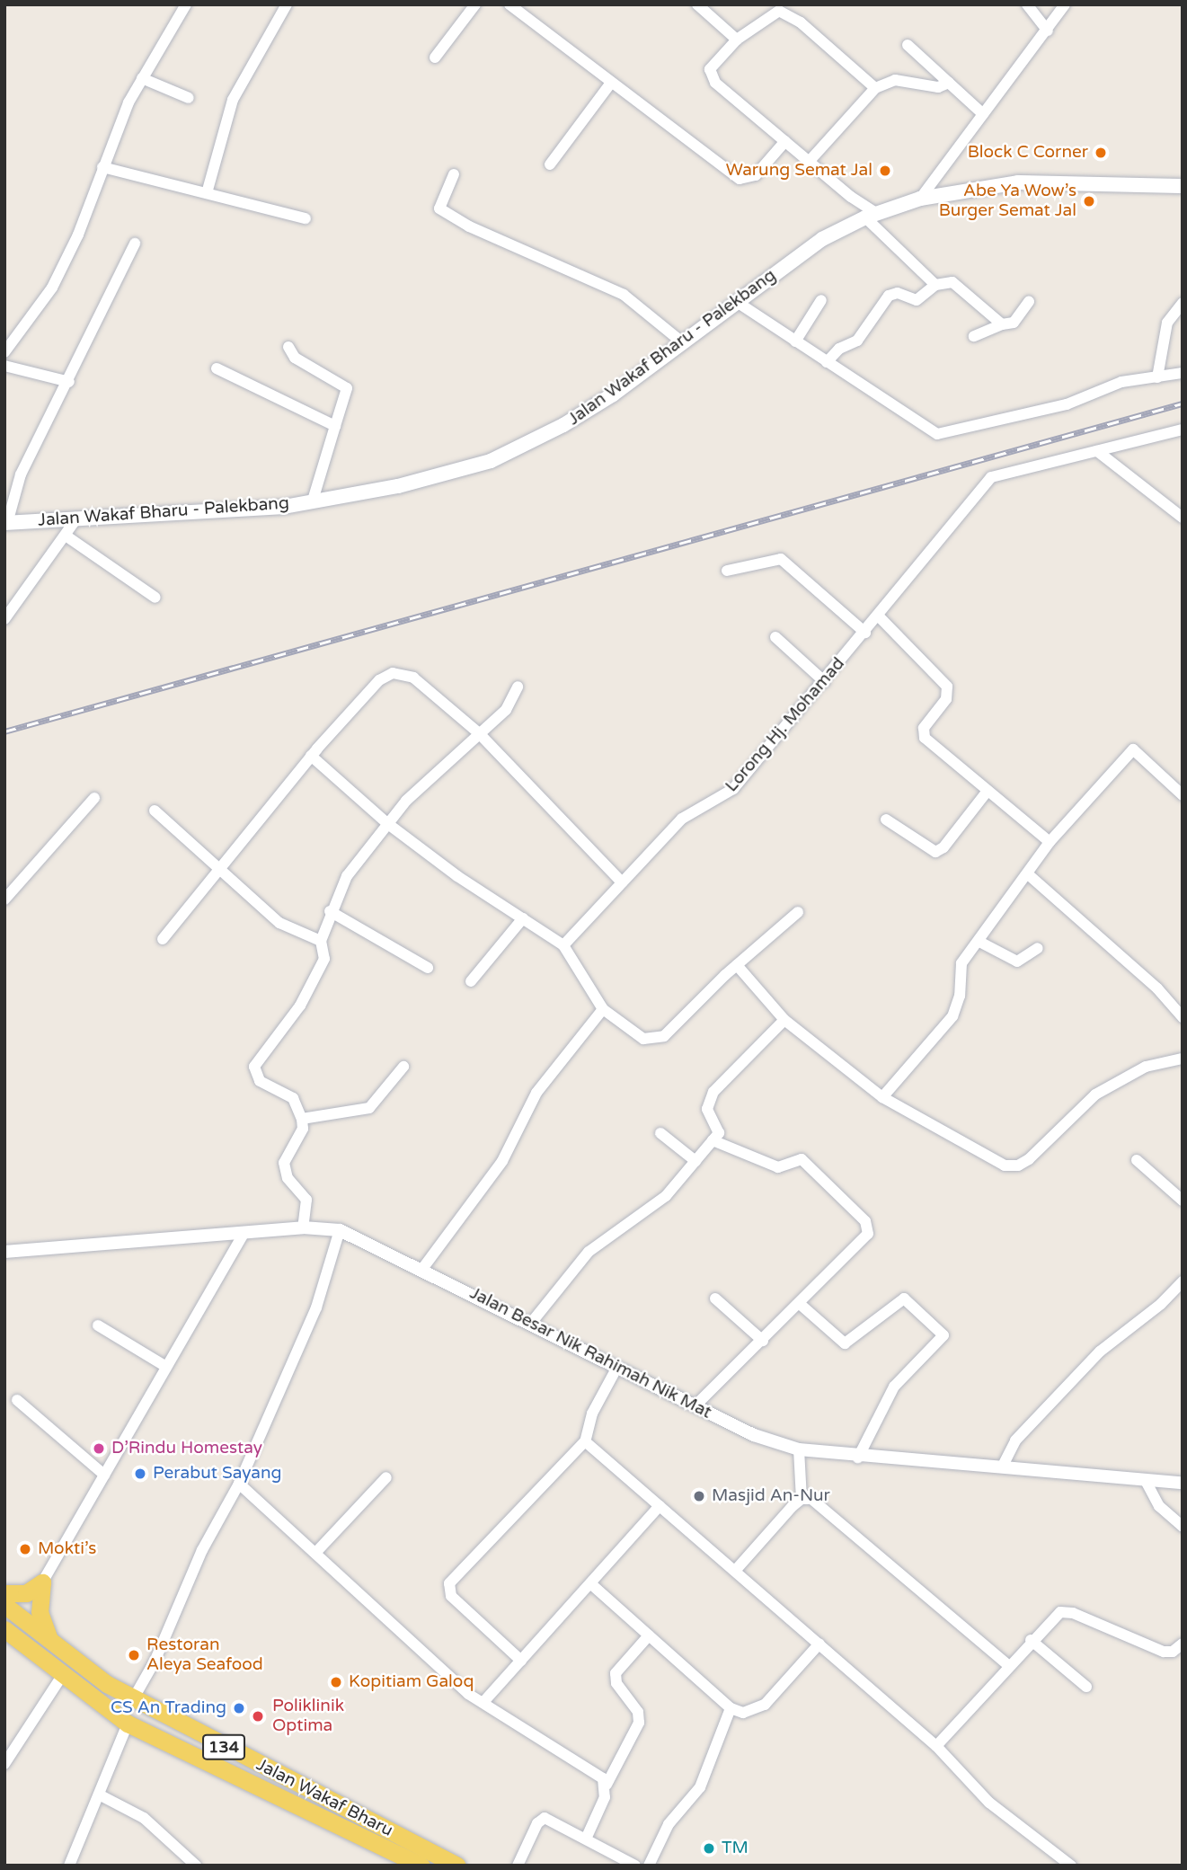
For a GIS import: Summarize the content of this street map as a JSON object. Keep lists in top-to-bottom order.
{
  "streets": {
    "main road": ["Jalan Wakaf Bharu - Palekbang", "134", "Jalan Wakaf Bharu"],
    "street": ["Lorong Hj. Mohamad", "Jalan Besar Nik Rahimah Nik Mat"]
  },
  "places": [
    "Block C Corner",
    "Warung Semat Jal",
    "Abe Ya Wow’s Burger Semat Jal",
    "D’Rindu Homestay",
    "Perabut Sayang",
    "Masjid An-Nur",
    "Mokti’s",
    "Restoran Aleya Seafood",
    "Kopitiam Galoq",
    "CS An Trading",
    "Poliklinik Optima",
    "TM"
  ]
}
